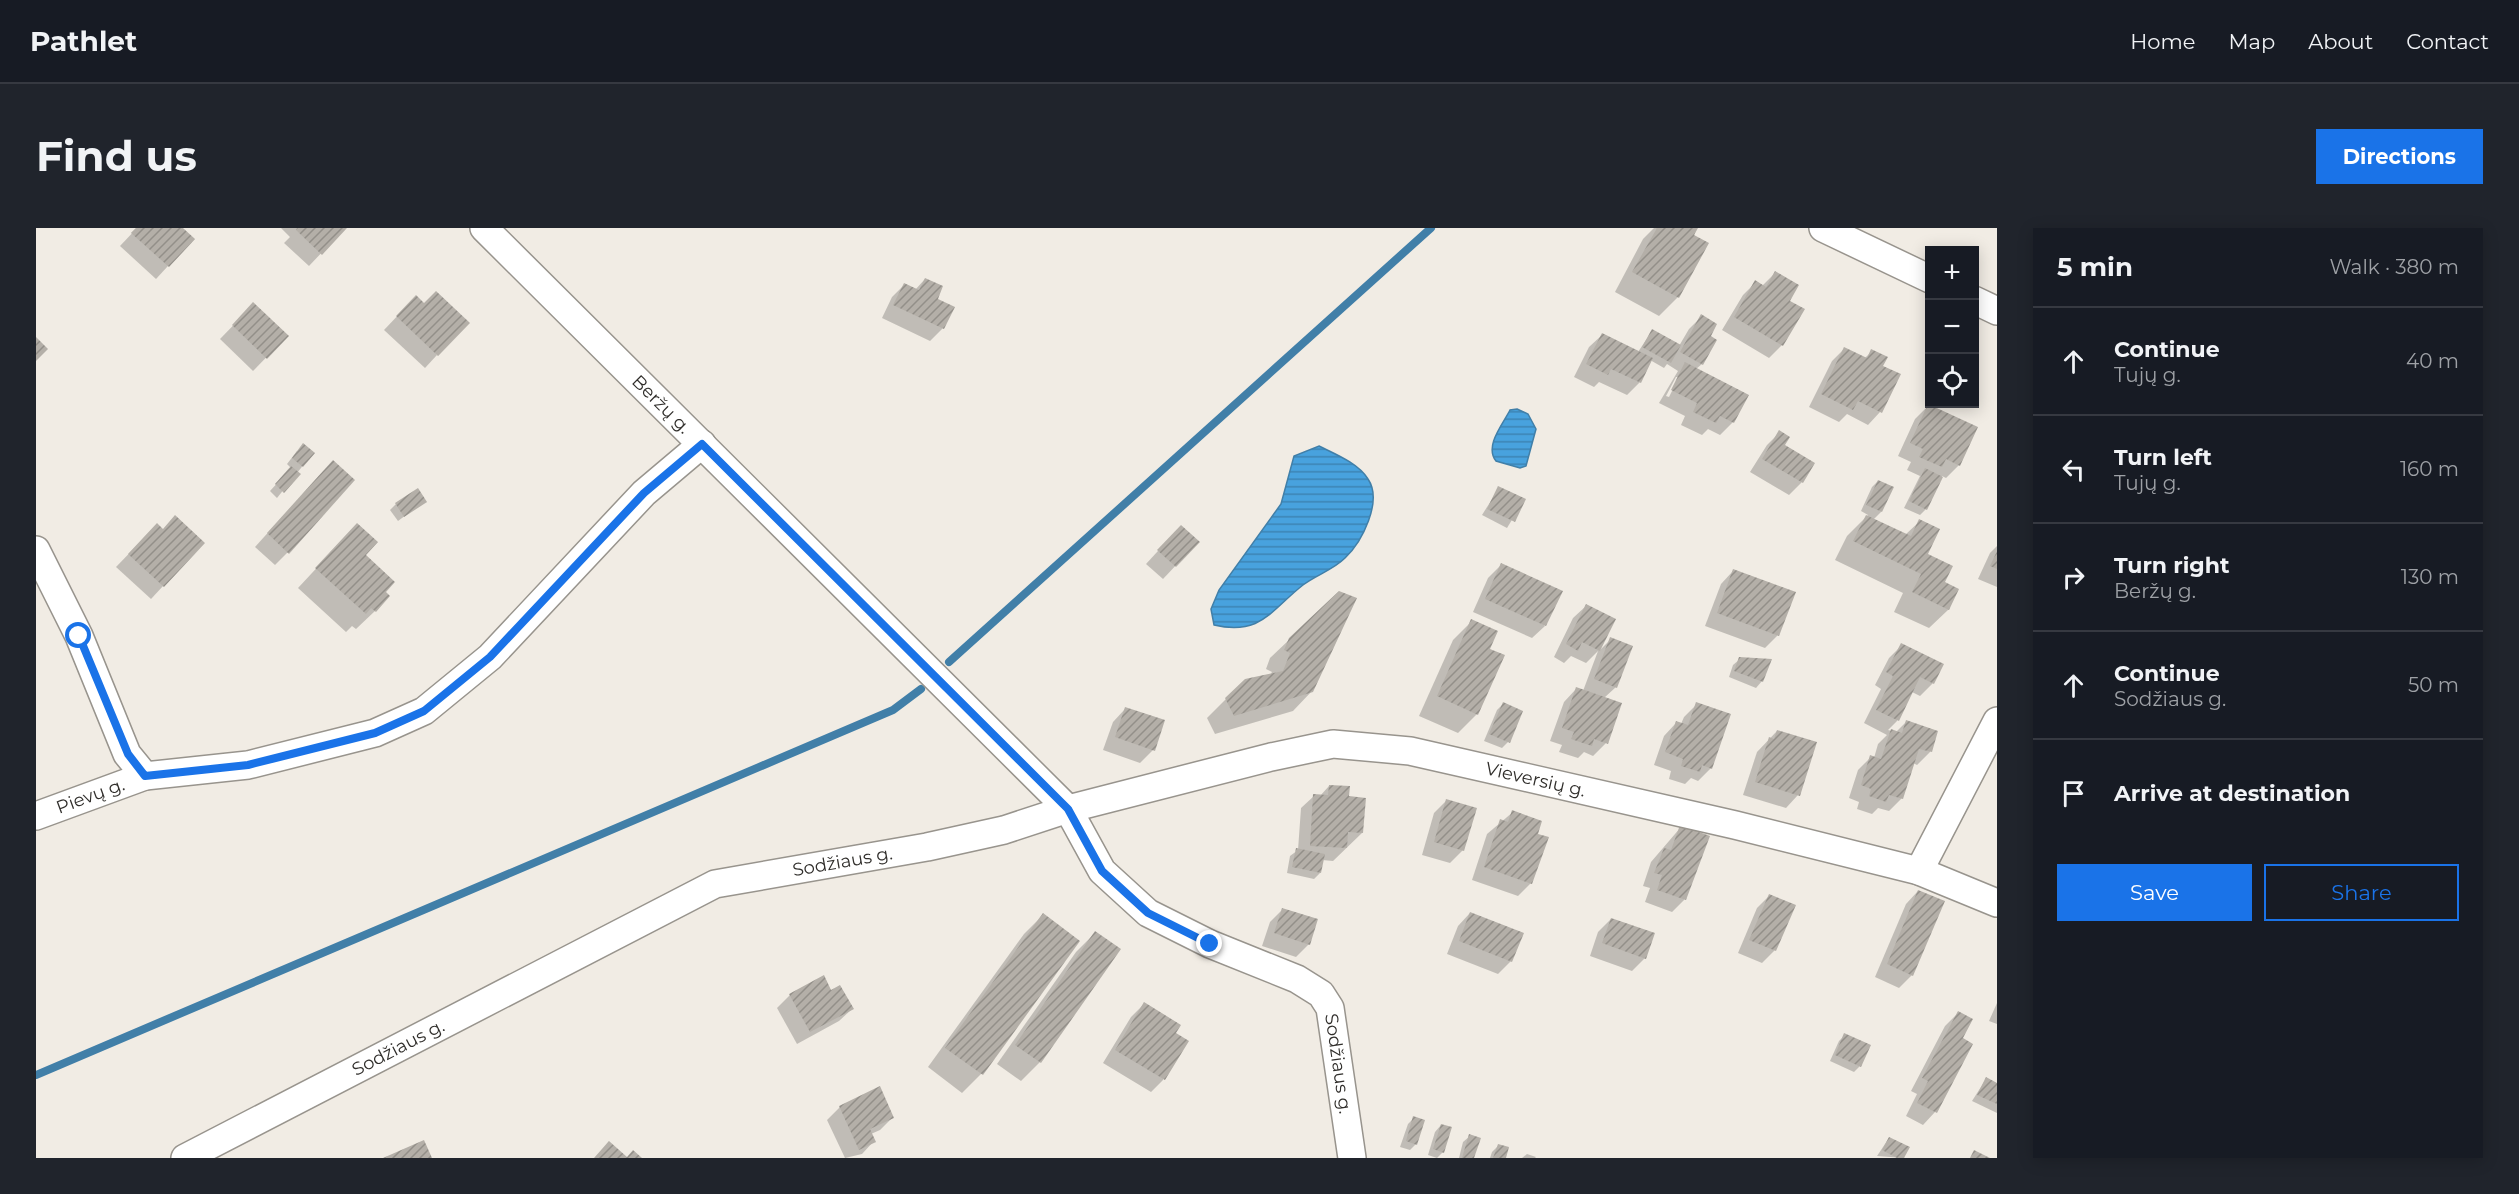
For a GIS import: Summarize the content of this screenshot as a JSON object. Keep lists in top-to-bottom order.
{
  "streets": {
    "street": [
      "Beržų g.",
      "Vieversių g.",
      "Pievų g.",
      "Sodžiaus g."
    ]
  },
  "crossings": [
    ["Beržų g.", "Vieversių g."],
    ["Beržų g.", "Pievų g."],
    ["Beržų g.", "Sodžiaus g."],
    ["Vieversių g.", "Sodžiaus g."]
  ],
  "page": {
    "header": "Pathlet",
    "nav": [
      "Home",
      "Map",
      "About",
      "Contact"
    ],
    "buttons": [
      "Directions",
      ["Save", "Share"]
    ],
    "title": "Find us",
    "heading": ["5 min", "Walk · 380 m"],
    "map_buttons": ["+", "−"],
    "list": [
      ["Continue", "Tujų g.", "40 m"],
      ["Turn left", "Tujų g.", "160 m"],
      ["Turn right", "Beržų g.", "130 m"],
      ["Continue", "Sodžiaus g.", "50 m"],
      "Arrive at destination"
    ]
  }
}
